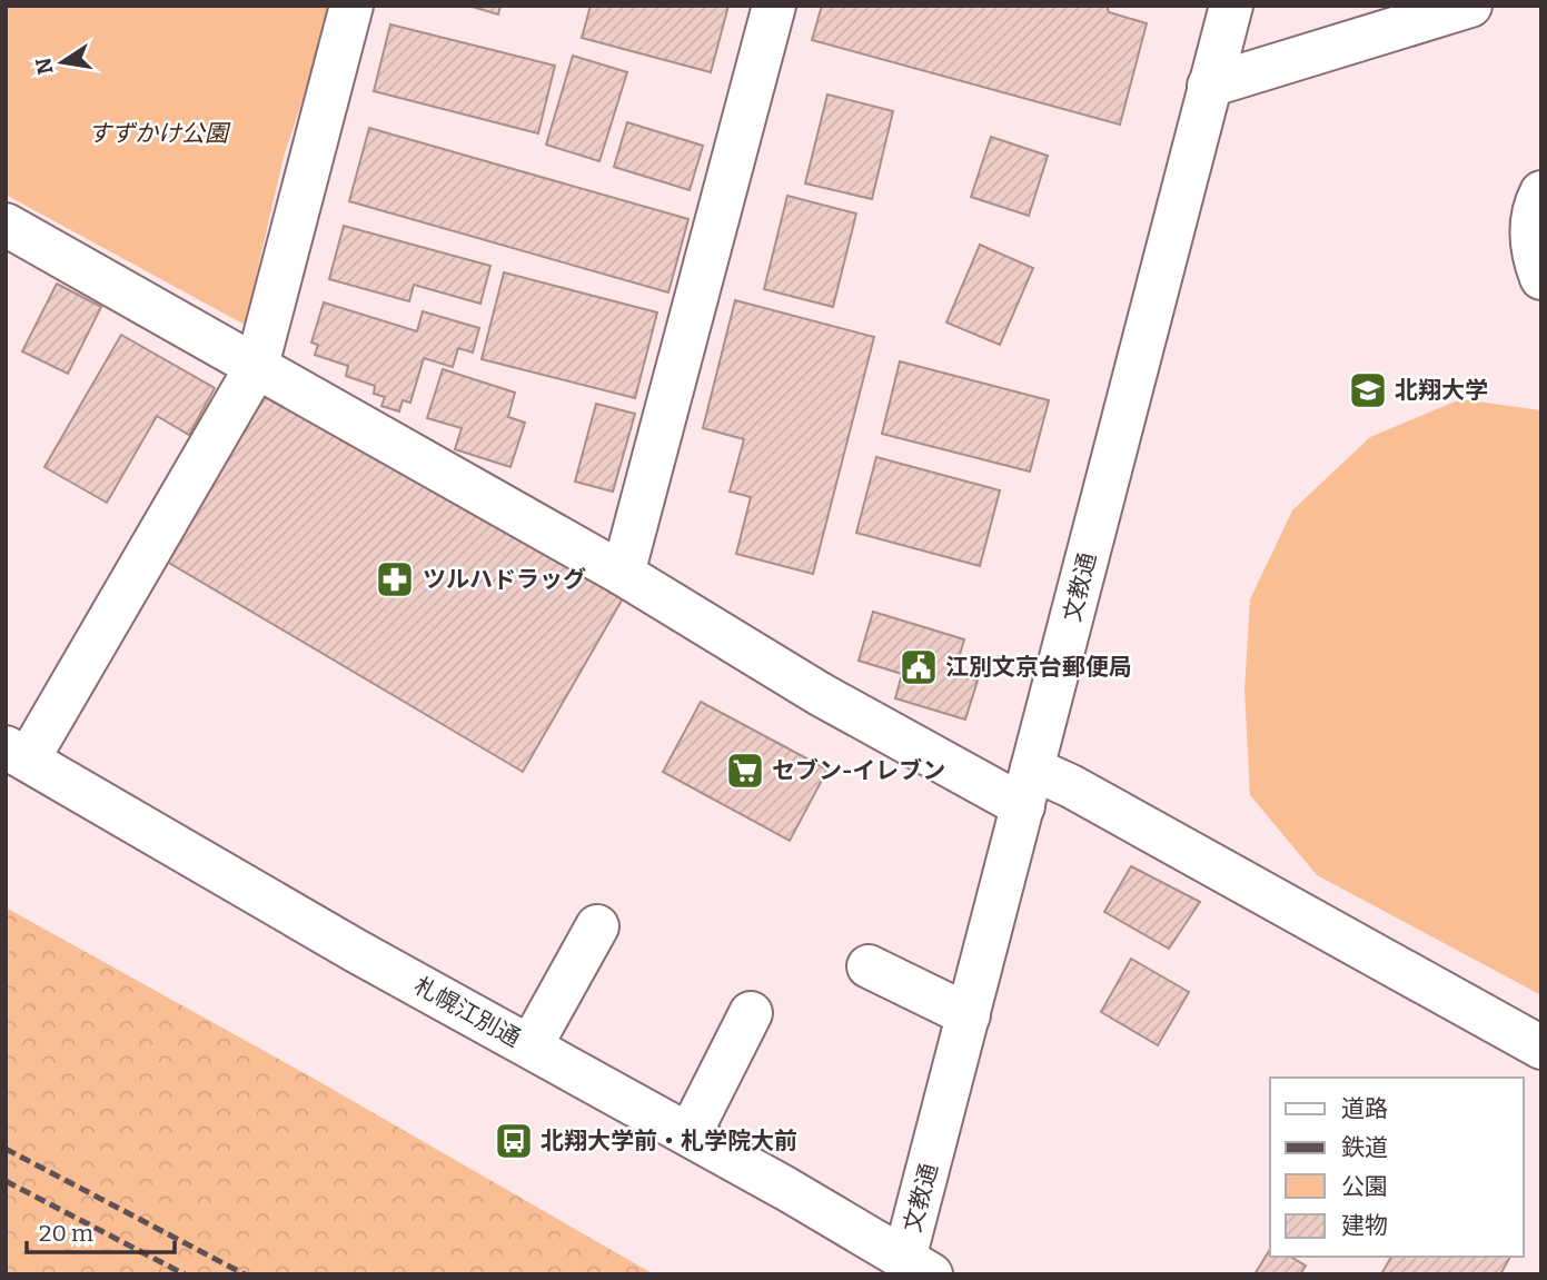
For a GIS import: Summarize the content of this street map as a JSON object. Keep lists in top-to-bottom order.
{
  "streets": {
    "main road": ["文教通", "札幌江別通"]
  },
  "crossings": [
    ["文教通", "札幌江別通"]
  ],
  "parks": ["すずかけ公園"],
  "places": {
    "school or university": ["北翔大学"],
    "pharmacy": ["ツルハドラッグ"],
    "public building": ["江別文京台郵便局"],
    "supermarket": ["セブン-イレブン"],
    "bus stop": ["北翔大学前・札学院大前"]
  },
  "legend": [
    "道路",
    "鉄道",
    "公園",
    "建物"
  ],
  "scale_bar": "20 m",
  "north": "left"
}
